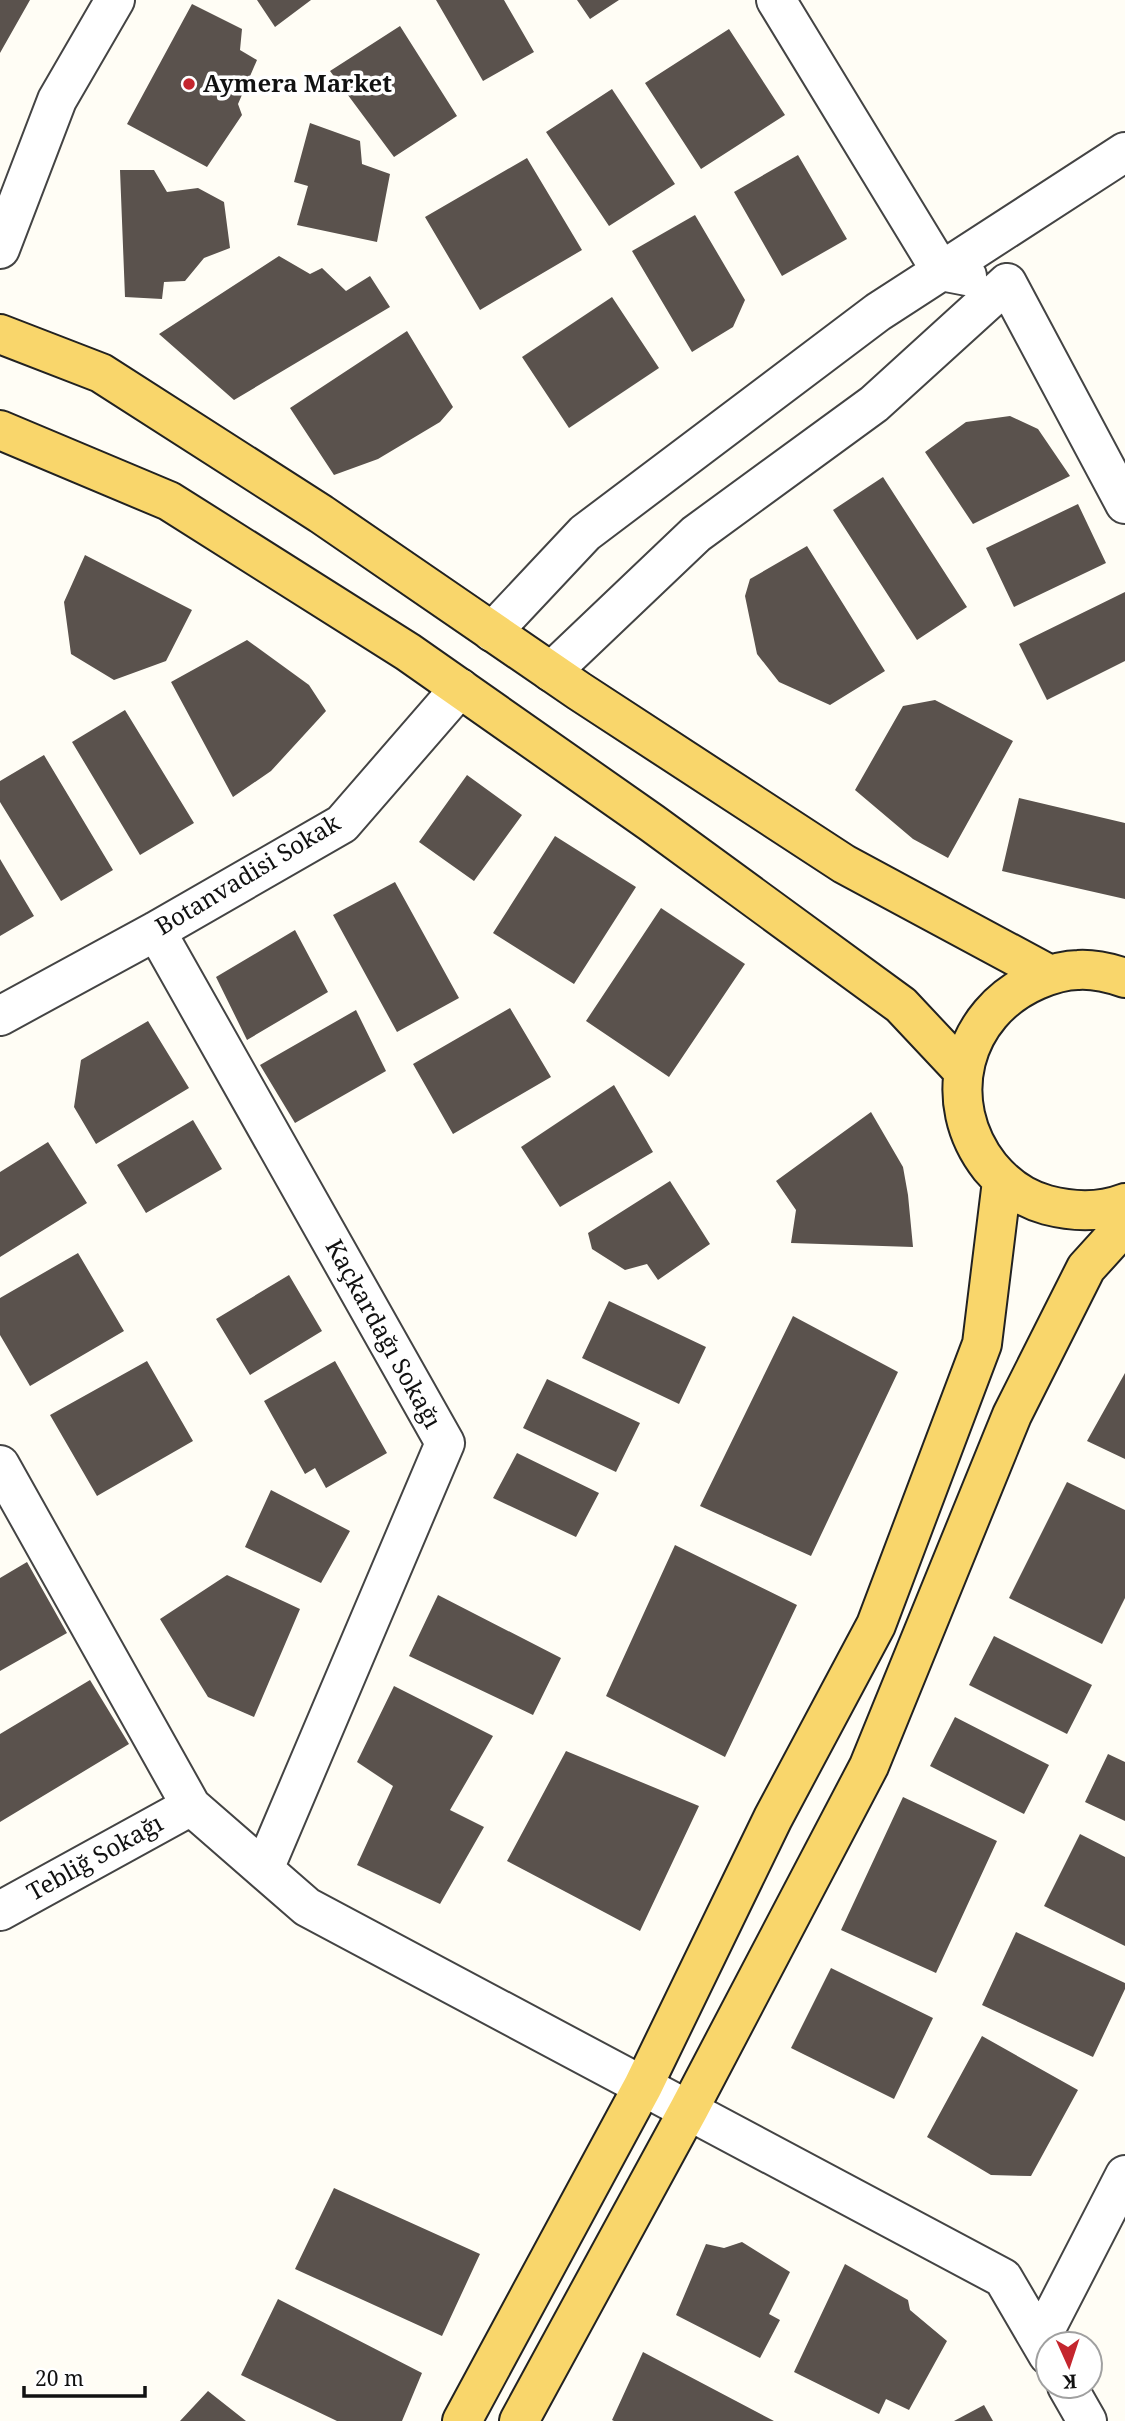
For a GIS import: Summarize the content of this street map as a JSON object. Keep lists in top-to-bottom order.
{
  "streets": {
    "street": ["Botanvadisi Sokak", "Kaçkardağı Sokağı", "Tebliğ Sokağı"]
  },
  "crossings": [
    ["Botanvadisi Sokak", "Kaçkardağı Sokağı"]
  ],
  "places": ["Aymera Market"],
  "scale_bar": "20 m",
  "north": "bottom"
}
